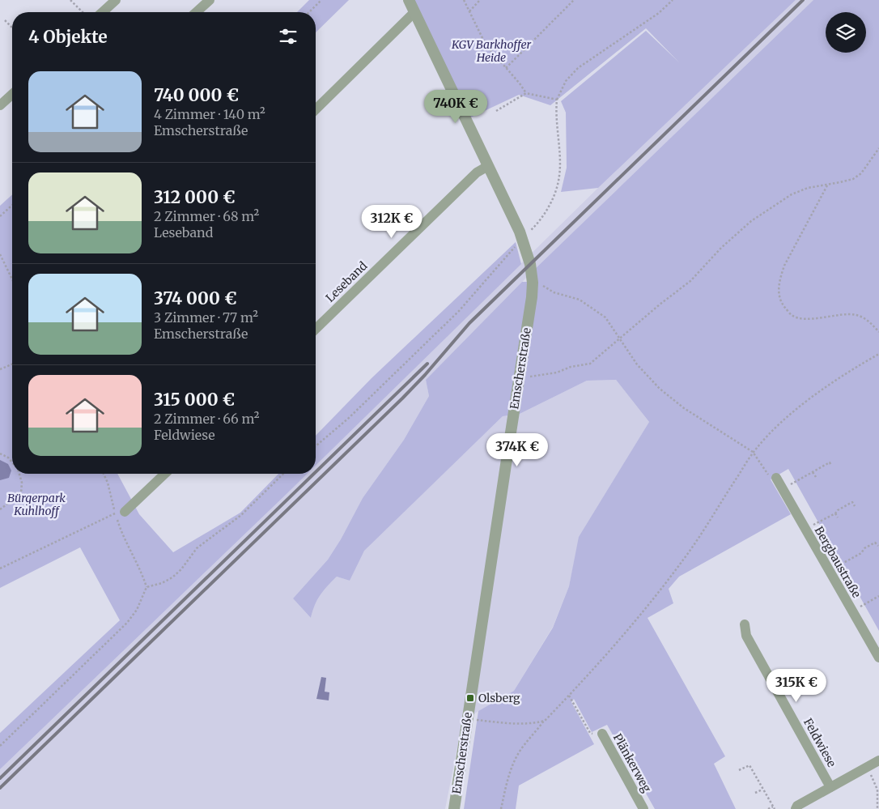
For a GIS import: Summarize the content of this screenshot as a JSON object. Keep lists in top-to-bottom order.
{
  "streets": {
    "street": [
      "Leseband",
      "Emscherstraße",
      "Bergbaustraße",
      "Feldwiese",
      "Plänkerweg"
    ]
  },
  "crossings": [
    ["Leseband", "Emscherstraße"]
  ],
  "parks": ["KGV Barkhoffer Heide", "Bürgerpark Kuhlhoff"],
  "places": {
    "transit": ["Olsberg"]
  },
  "page": {
    "heading": "4 Objekte",
    "list": [
      {
        "name": "740 000 €",
        "note": "4 Zimmer · 140 m² · Emscherstraße"
      },
      {
        "name": "312 000 €",
        "note": "2 Zimmer · 68 m² · Leseband"
      },
      {
        "name": "374 000 €",
        "note": "3 Zimmer · 77 m² · Emscherstraße"
      },
      {
        "name": "315 000 €",
        "note": "2 Zimmer · 66 m² · Feldwiese"
      }
    ],
    "price": [
      "740K €",
      "312K €",
      "374K €",
      "315K €"
    ]
  }
}
